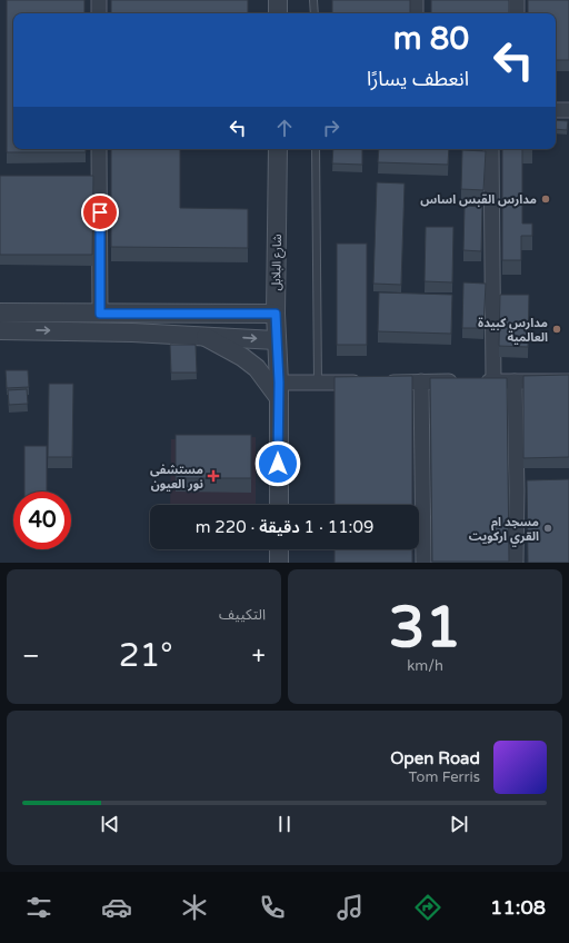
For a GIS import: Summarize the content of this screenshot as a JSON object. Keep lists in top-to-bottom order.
{
  "streets": {
    "street": ["شارع البلابل"]
  },
  "places": {
    "other": ["مدارس القبس اساس", "مدارس كبيدة العالمية", "مسجد ام القري اركويت"],
    "health": ["مستشفى نور العيون"]
  },
  "page": {
    "turn": ["80 m", "انعطف يسارًا"],
    "limit": "40",
    "trip": "11:09 · 1 دقيقة · 220 m",
    "tile": [
      ["31", "km/h"],
      "التكييف"
    ],
    "heat": ["−", "21°", "+"],
    "song": ["Open Road", "Tom Ferris"],
    "tabs": "11:08"
  }
}
